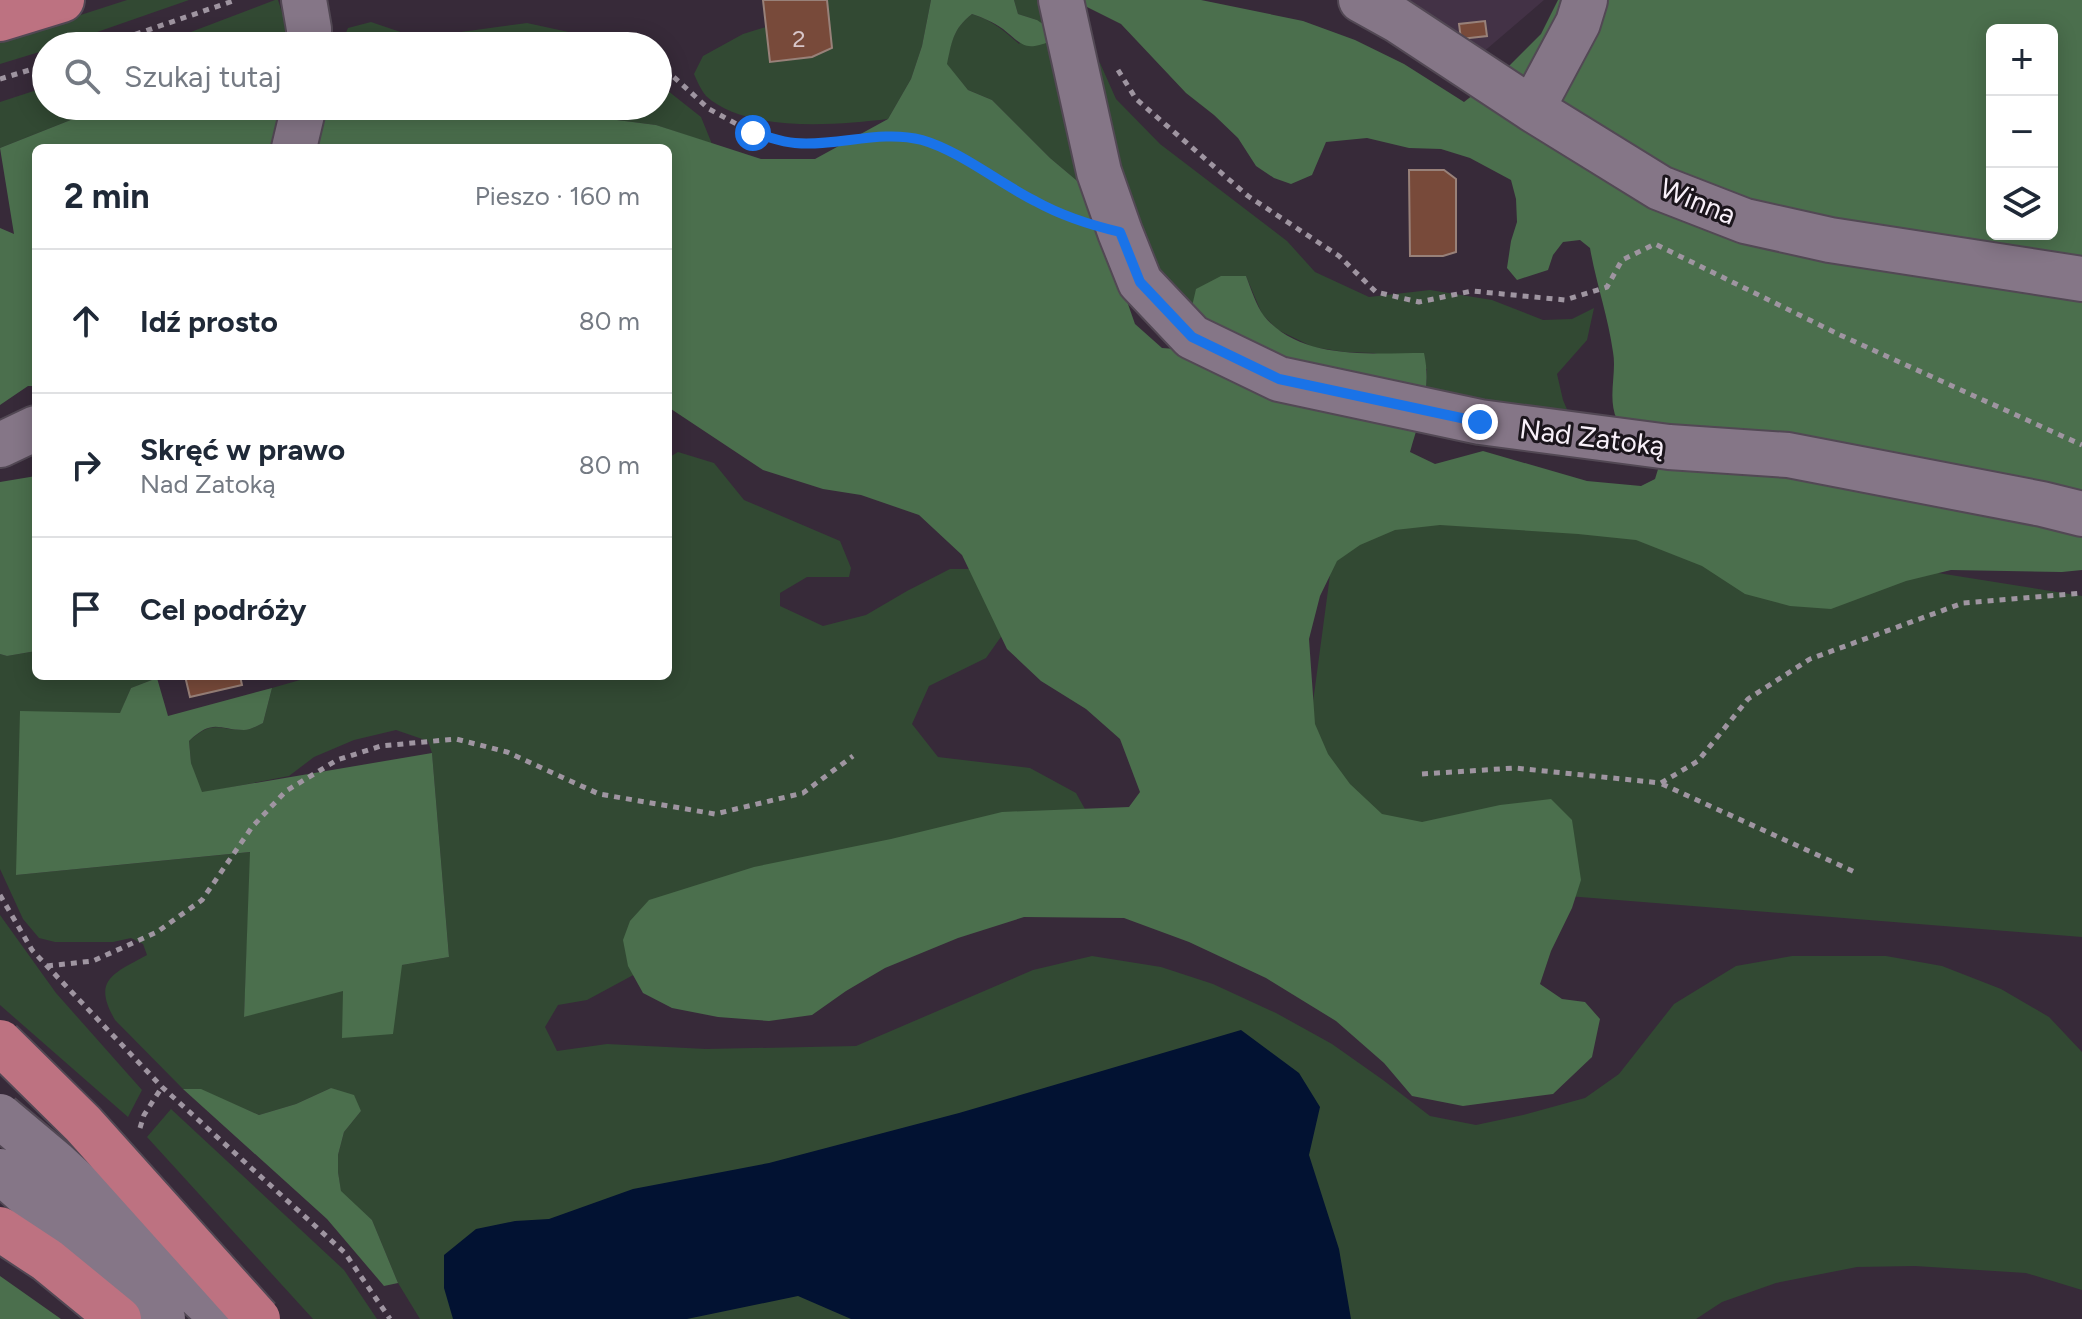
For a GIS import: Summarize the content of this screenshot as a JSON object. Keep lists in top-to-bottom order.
{
  "streets": {
    "street": ["Winna", "Nad Zatoką"]
  },
  "house_numbers": ["2"],
  "page": {
    "map_buttons": ["+", "−"],
    "search": "Szukaj tutaj",
    "heading": ["2 min", "Pieszo · 160 m"],
    "list": [
      ["Idź prosto", "80 m"],
      ["Skręć w prawo", "Nad Zatoką", "80 m"],
      "Cel podróży"
    ]
  }
}
